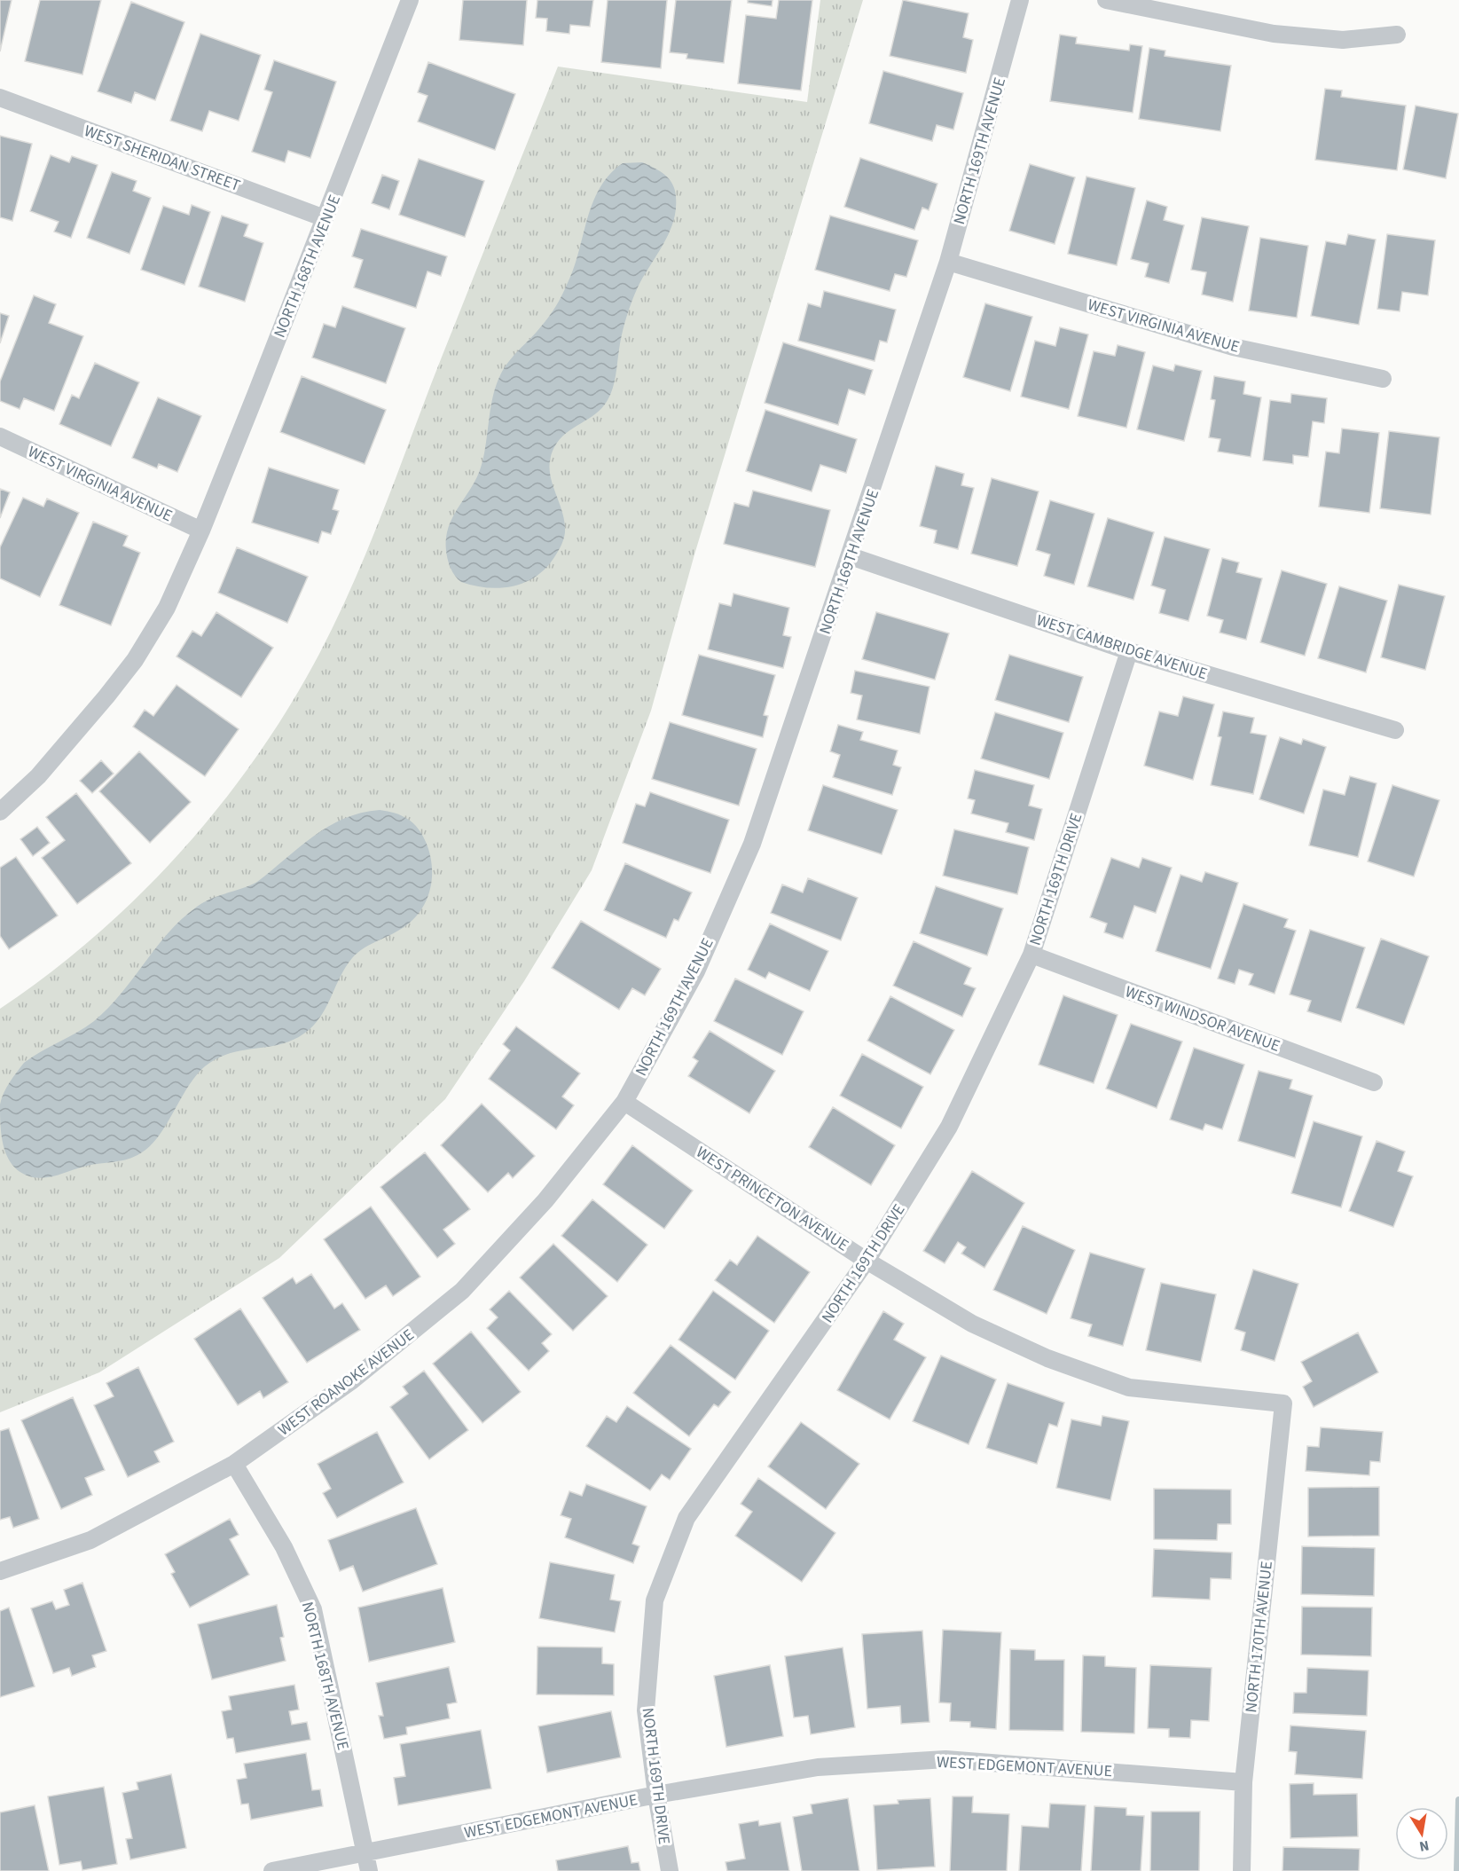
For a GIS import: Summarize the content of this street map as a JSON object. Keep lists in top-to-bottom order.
{
  "streets": {
    "street": [
      "NORTH 169TH AVENUE",
      "WEST SHERIDAN STREET",
      "NORTH 168TH AVENUE",
      "WEST VIRGINIA AVENUE",
      "WEST CAMBRIDGE AVENUE",
      "NORTH 169TH DRIVE",
      "WEST WINDSOR AVENUE",
      "WEST PRINCETON AVENUE",
      "WEST ROANOKE AVENUE",
      "NORTH 170TH AVENUE",
      "WEST EDGEMONT AVENUE"
    ]
  },
  "crossings": [
    ["NORTH 169TH AVENUE", "WEST VIRGINIA AVENUE"],
    ["NORTH 169TH AVENUE", "WEST CAMBRIDGE AVENUE"],
    ["NORTH 169TH AVENUE", "WEST PRINCETON AVENUE"],
    ["NORTH 169TH AVENUE", "WEST ROANOKE AVENUE"],
    ["WEST SHERIDAN STREET", "NORTH 168TH AVENUE"],
    ["NORTH 168TH AVENUE", "WEST VIRGINIA AVENUE"],
    ["NORTH 168TH AVENUE", "WEST ROANOKE AVENUE"],
    ["NORTH 168TH AVENUE", "WEST EDGEMONT AVENUE"],
    ["WEST CAMBRIDGE AVENUE", "NORTH 169TH DRIVE"],
    ["NORTH 169TH DRIVE", "WEST WINDSOR AVENUE"],
    ["NORTH 169TH DRIVE", "WEST PRINCETON AVENUE"],
    ["NORTH 169TH DRIVE", "WEST EDGEMONT AVENUE"],
    ["WEST PRINCETON AVENUE", "WEST ROANOKE AVENUE"],
    ["WEST PRINCETON AVENUE", "NORTH 170TH AVENUE"],
    ["NORTH 170TH AVENUE", "WEST EDGEMONT AVENUE"]
  ],
  "north": "bottom"
}
